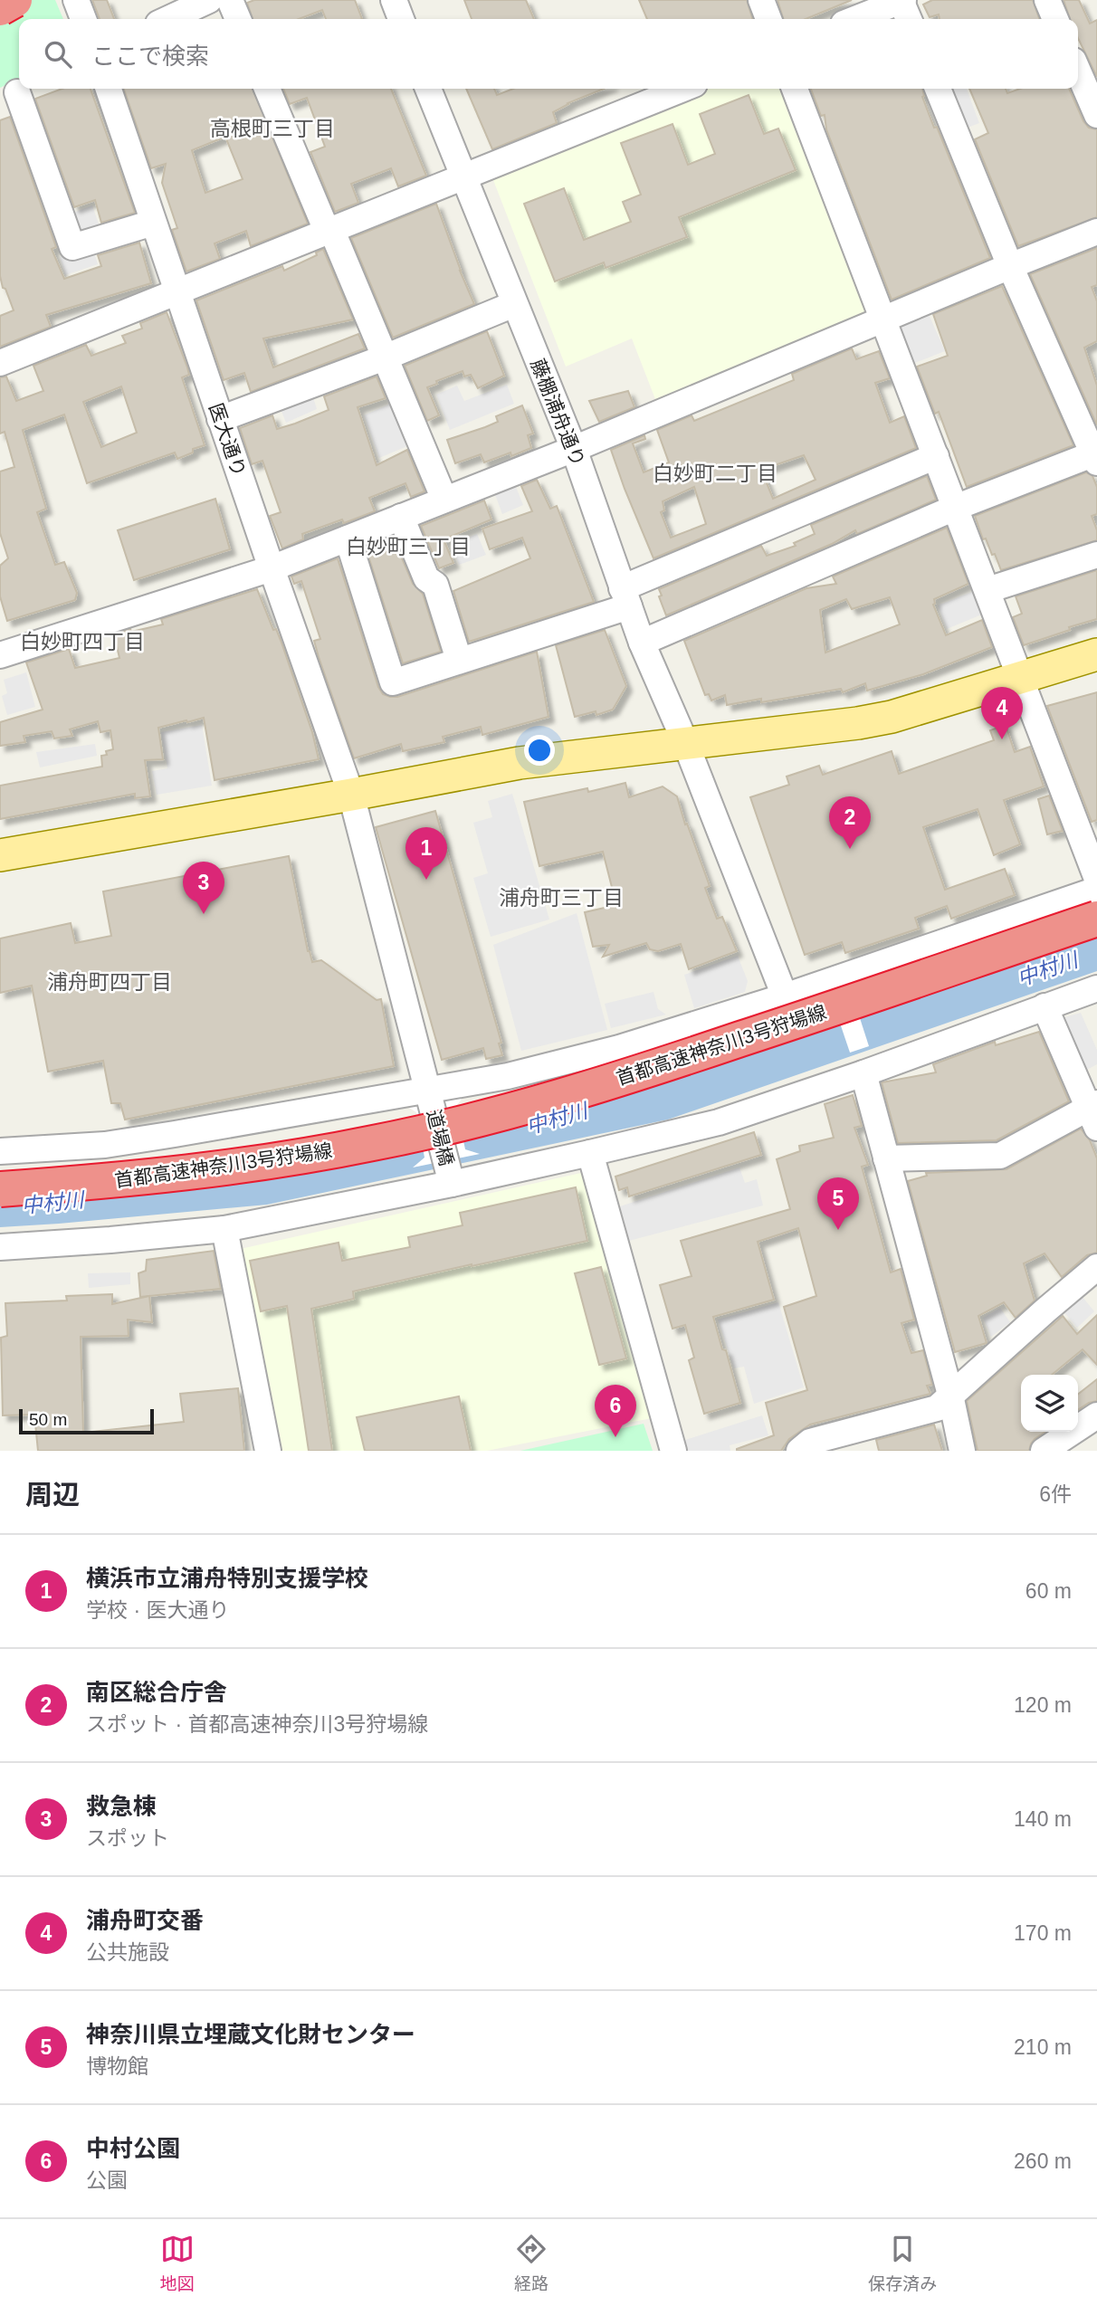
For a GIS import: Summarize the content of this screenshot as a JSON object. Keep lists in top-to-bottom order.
{
  "streets": {
    "highway": ["首都高速神奈川3号狩場線"],
    "street": ["藤棚浦舟通り", "医大通り", "道場橋"]
  },
  "crossings": [
    ["医大通り", "道場橋"]
  ],
  "districts": [
    "高根町三丁目",
    "白妙町二丁目",
    "白妙町三丁目",
    "白妙町四丁目",
    "浦舟町三丁目",
    "浦舟町四丁目"
  ],
  "water": ["中村川"],
  "scale_bar": "50 m",
  "page": {
    "search": "ここで検索",
    "pins": [
      "4",
      "2",
      "1",
      "3",
      "5",
      "6"
    ],
    "scale": "50 m",
    "heading": ["周辺", "6件"],
    "list": [
      {
        "mark": "1",
        "name": "横浜市立浦舟特別支援学校",
        "note": "学校 · 医大通り",
        "value": "60 m"
      },
      {
        "mark": "2",
        "name": "南区総合庁舎",
        "note": "スポット · 首都高速神奈川3号狩場線",
        "value": "120 m"
      },
      {
        "mark": "3",
        "name": "救急棟",
        "note": "スポット",
        "value": "140 m"
      },
      {
        "mark": "4",
        "name": "浦舟町交番",
        "note": "公共施設",
        "value": "170 m"
      },
      {
        "mark": "5",
        "name": "神奈川県立埋蔵文化財センター",
        "note": "博物館",
        "value": "210 m"
      },
      {
        "mark": "6",
        "name": "中村公園",
        "note": "公園",
        "value": "260 m"
      }
    ],
    "nav": ["地図", "経路", "保存済み"]
  }
}
